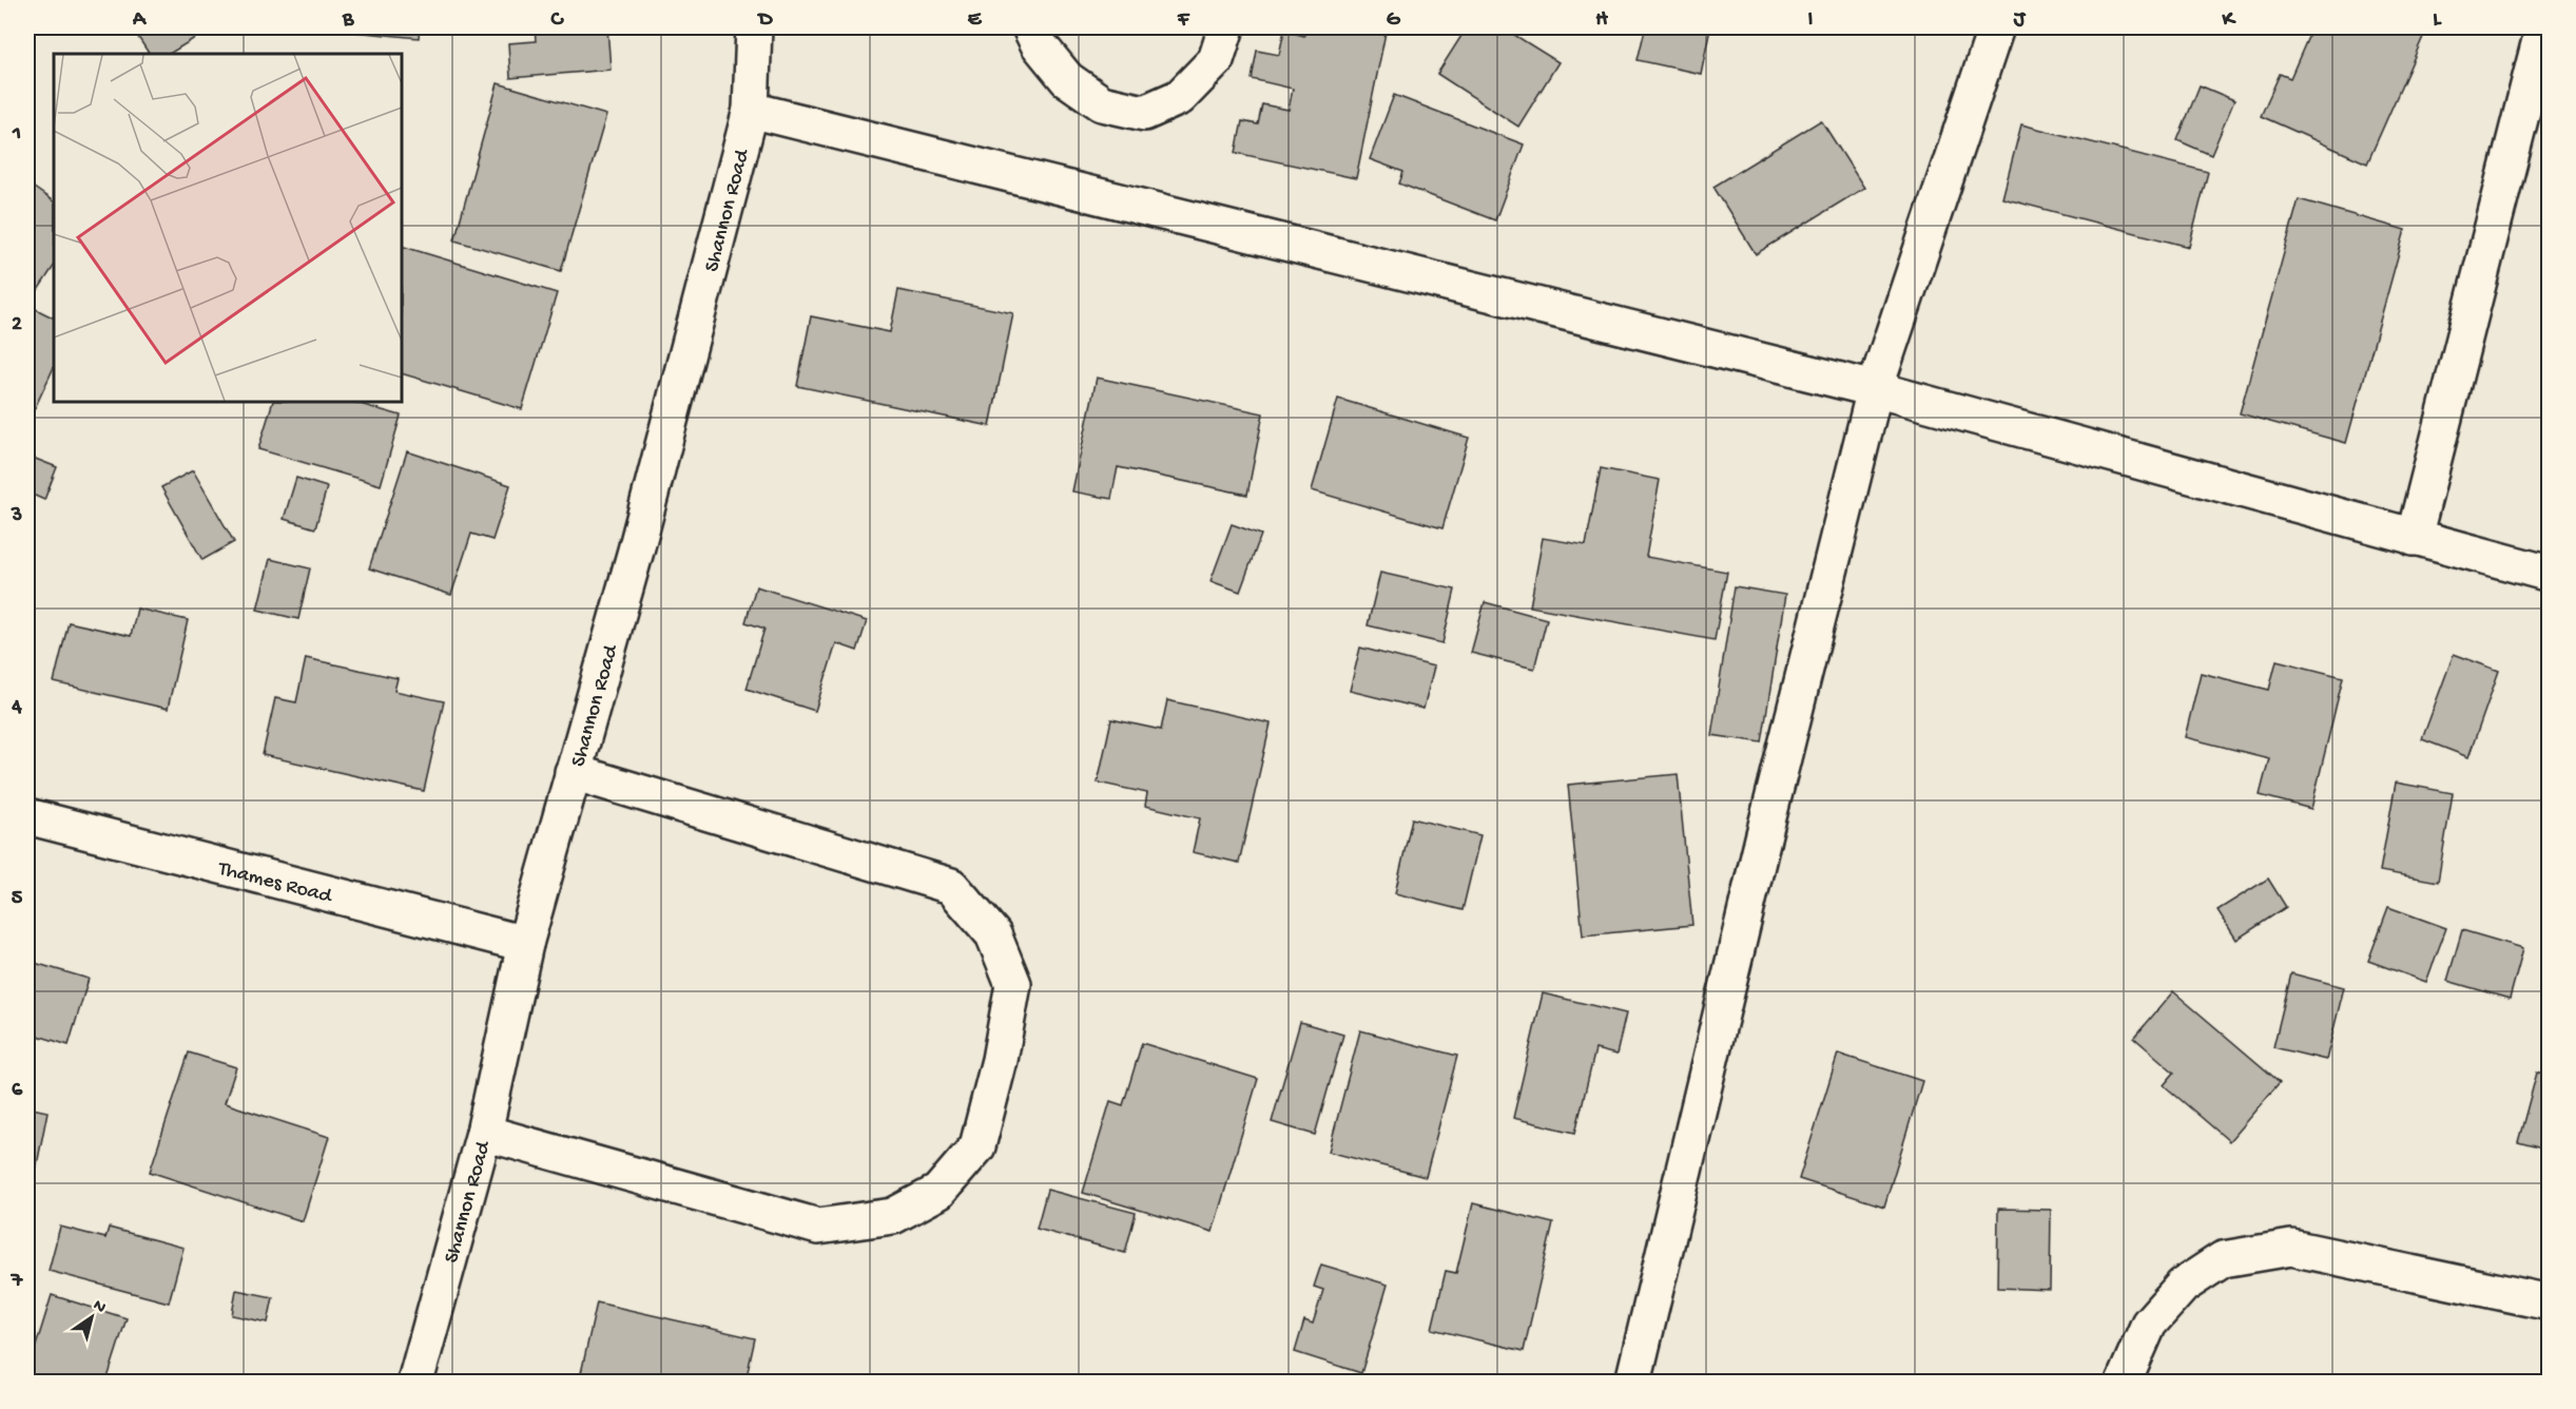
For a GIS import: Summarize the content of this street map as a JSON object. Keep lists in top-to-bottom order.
{
  "streets": {
    "street": ["Shannon Road", "Thames Road"]
  },
  "crossings": [
    ["Shannon Road", "Thames Road"]
  ],
  "north": "top right",
  "grid": {
    "columns": [
      "A",
      "B",
      "C",
      "D",
      "E",
      "F",
      "G",
      "H",
      "I",
      "J",
      "K",
      "L"
    ],
    "rows": [
      "1",
      "2",
      "3",
      "4",
      "5",
      "6",
      "7"
    ]
  }
}
